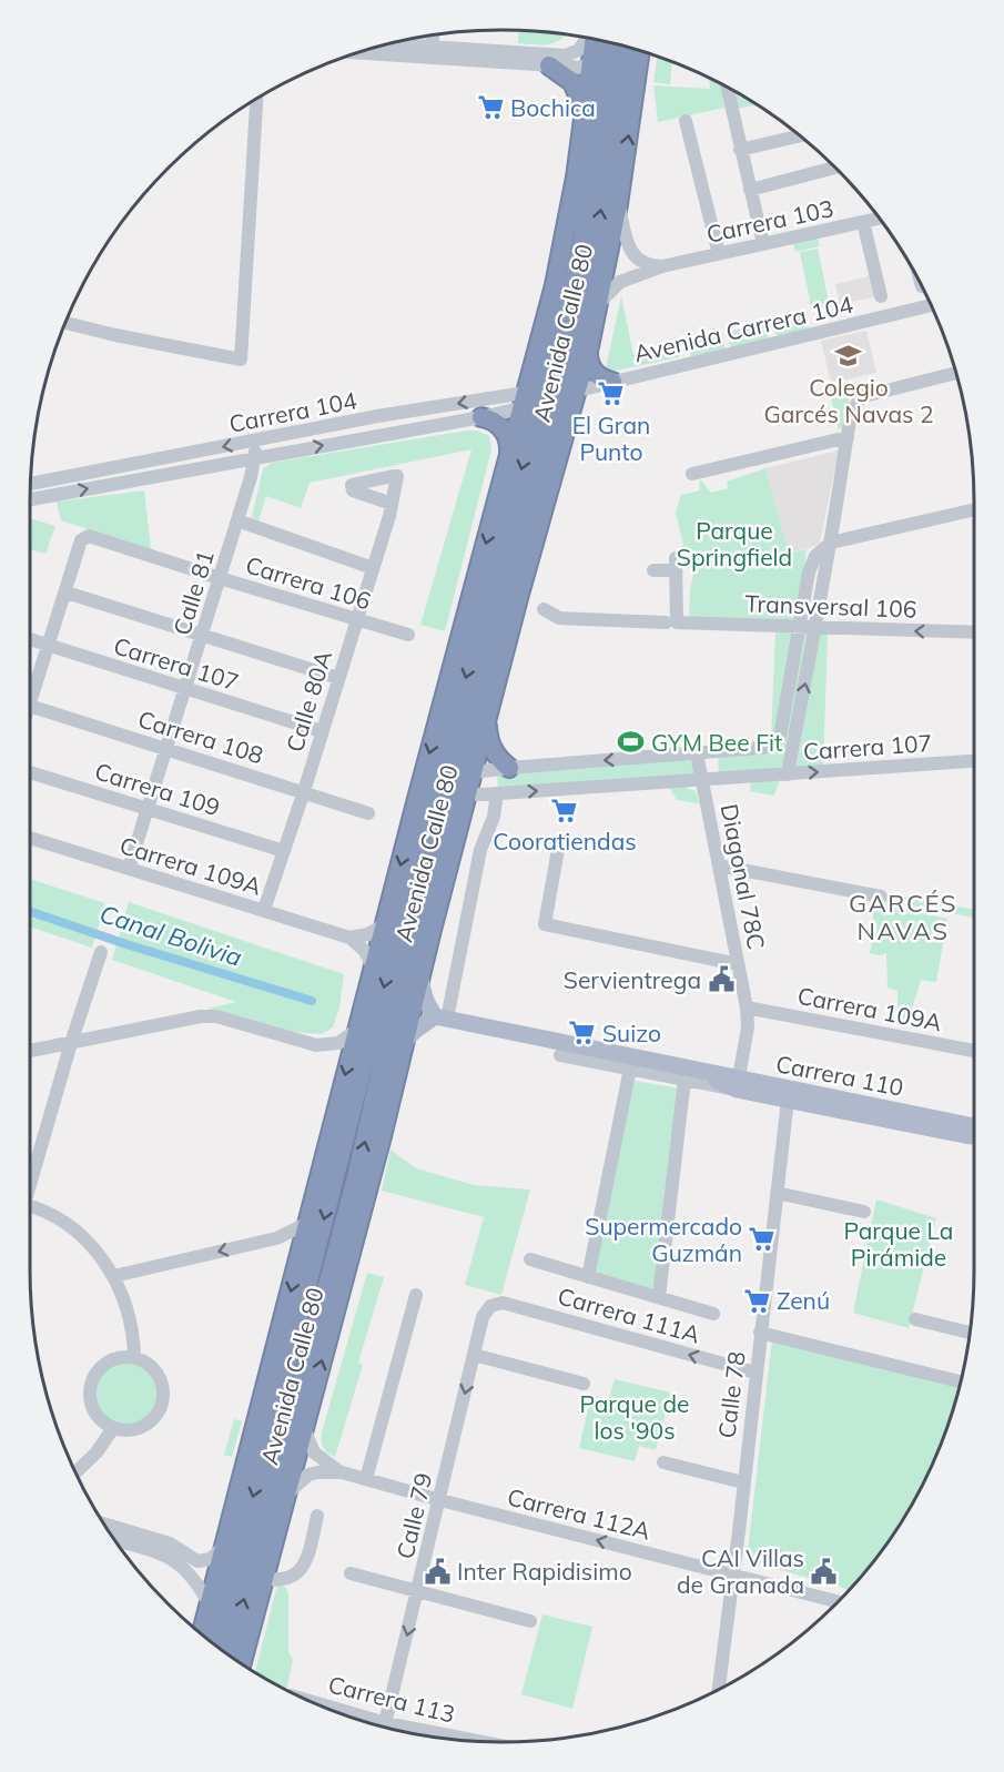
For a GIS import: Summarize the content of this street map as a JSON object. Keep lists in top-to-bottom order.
{
  "streets": {
    "highway": ["Avenida Calle 80"],
    "main road": ["Carrera 110"],
    "street": [
      "Carrera 103",
      "Avenida Carrera 104",
      "Carrera 104",
      "Carrera 106",
      "Calle 81",
      "Transversal 106",
      "Carrera 107",
      "Calle 80A",
      "Carrera 108",
      "Carrera 109",
      "Carrera 109A",
      "Diagonal 78C",
      "Carrera 111A",
      "Calle 78",
      "Carrera 112A",
      "Calle 79",
      "Carrera 113"
    ]
  },
  "crossings": [
    ["Carrera 103", "Avenida Calle 80"],
    ["Avenida Carrera 104", "Avenida Calle 80"],
    ["Avenida Carrera 104", "Carrera 104"],
    ["Avenida Calle 80", "Carrera 104"],
    ["Avenida Calle 80", "Carrera 107"],
    ["Avenida Calle 80", "Carrera 112A"],
    ["Carrera 104", "Calle 81"],
    ["Carrera 106", "Calle 81"],
    ["Carrera 106", "Calle 80A"],
    ["Calle 81", "Carrera 107"],
    ["Calle 81", "Carrera 108"],
    ["Calle 81", "Carrera 109"],
    ["Calle 81", "Carrera 109A"],
    ["Transversal 106", "Carrera 107"],
    ["Carrera 107", "Calle 80A"],
    ["Carrera 107", "Diagonal 78C"],
    ["Calle 80A", "Carrera 108"],
    ["Calle 80A", "Carrera 109"],
    ["Calle 80A", "Carrera 109A"],
    ["Carrera 109A", "Diagonal 78C"],
    ["Diagonal 78C", "Carrera 110"],
    ["Carrera 110", "Calle 78"],
    ["Carrera 111A", "Calle 78"],
    ["Carrera 111A", "Calle 79"],
    ["Calle 78", "Carrera 112A"],
    ["Carrera 112A", "Calle 79"],
    ["Calle 79", "Carrera 113"]
  ],
  "districts": ["GARCÉS NAVAS"],
  "water": ["Canal Bolivia"],
  "parks": ["Parque Springfield", "Parque La Pirámide", "Parque de los '90s"],
  "places": {
    "supermarket": [
      "Bochica",
      "El Gran Punto",
      "Cooratiendas",
      "Suizo",
      "Supermercado Guzmán",
      "Zenú"
    ],
    "school or university": ["Colegio Garcés Navas 2"],
    "sports": ["GYM Bee Fit"],
    "public building": ["Servientrega", "Inter Rapidisimo", "CAI Villas de Granada"]
  }
}
